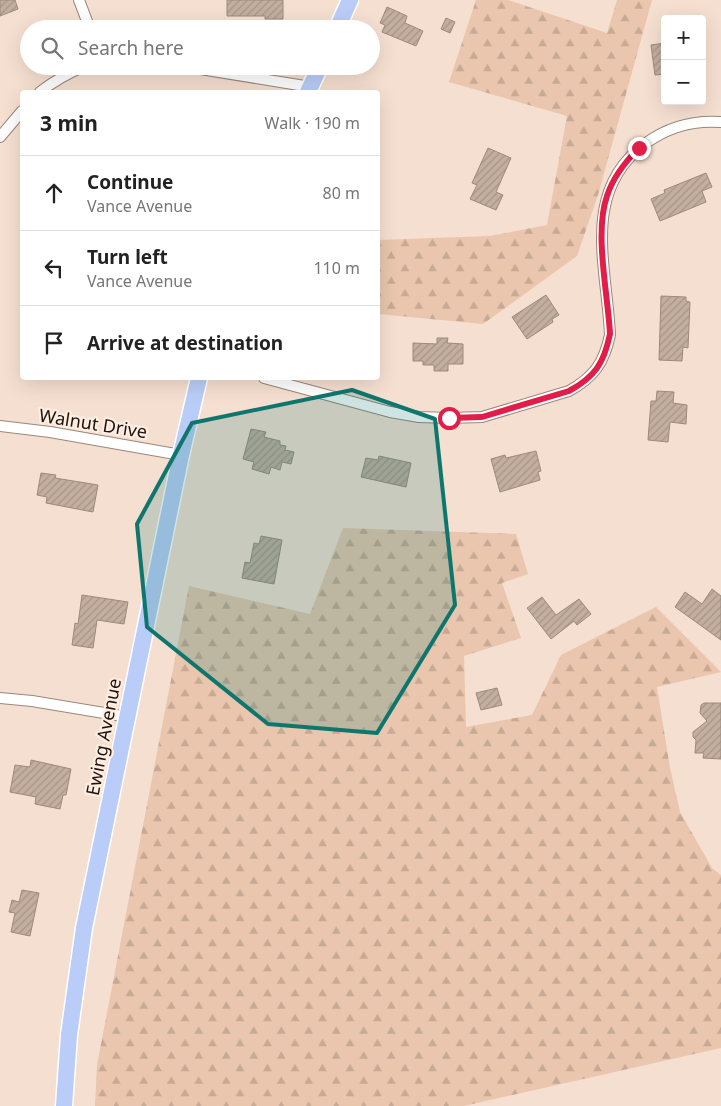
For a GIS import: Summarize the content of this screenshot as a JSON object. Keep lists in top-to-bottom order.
{
  "streets": {
    "main road": ["Ewing Avenue"],
    "street": ["Walnut Drive"]
  },
  "crossings": [
    ["Walnut Drive", "Ewing Avenue"]
  ],
  "page": {
    "map_buttons": ["+", "−"],
    "search": "Search here",
    "heading": ["3 min", "Walk · 190 m"],
    "list": [
      ["Continue", "Vance Avenue", "80 m"],
      ["Turn left", "Vance Avenue", "110 m"],
      "Arrive at destination"
    ]
  }
}
